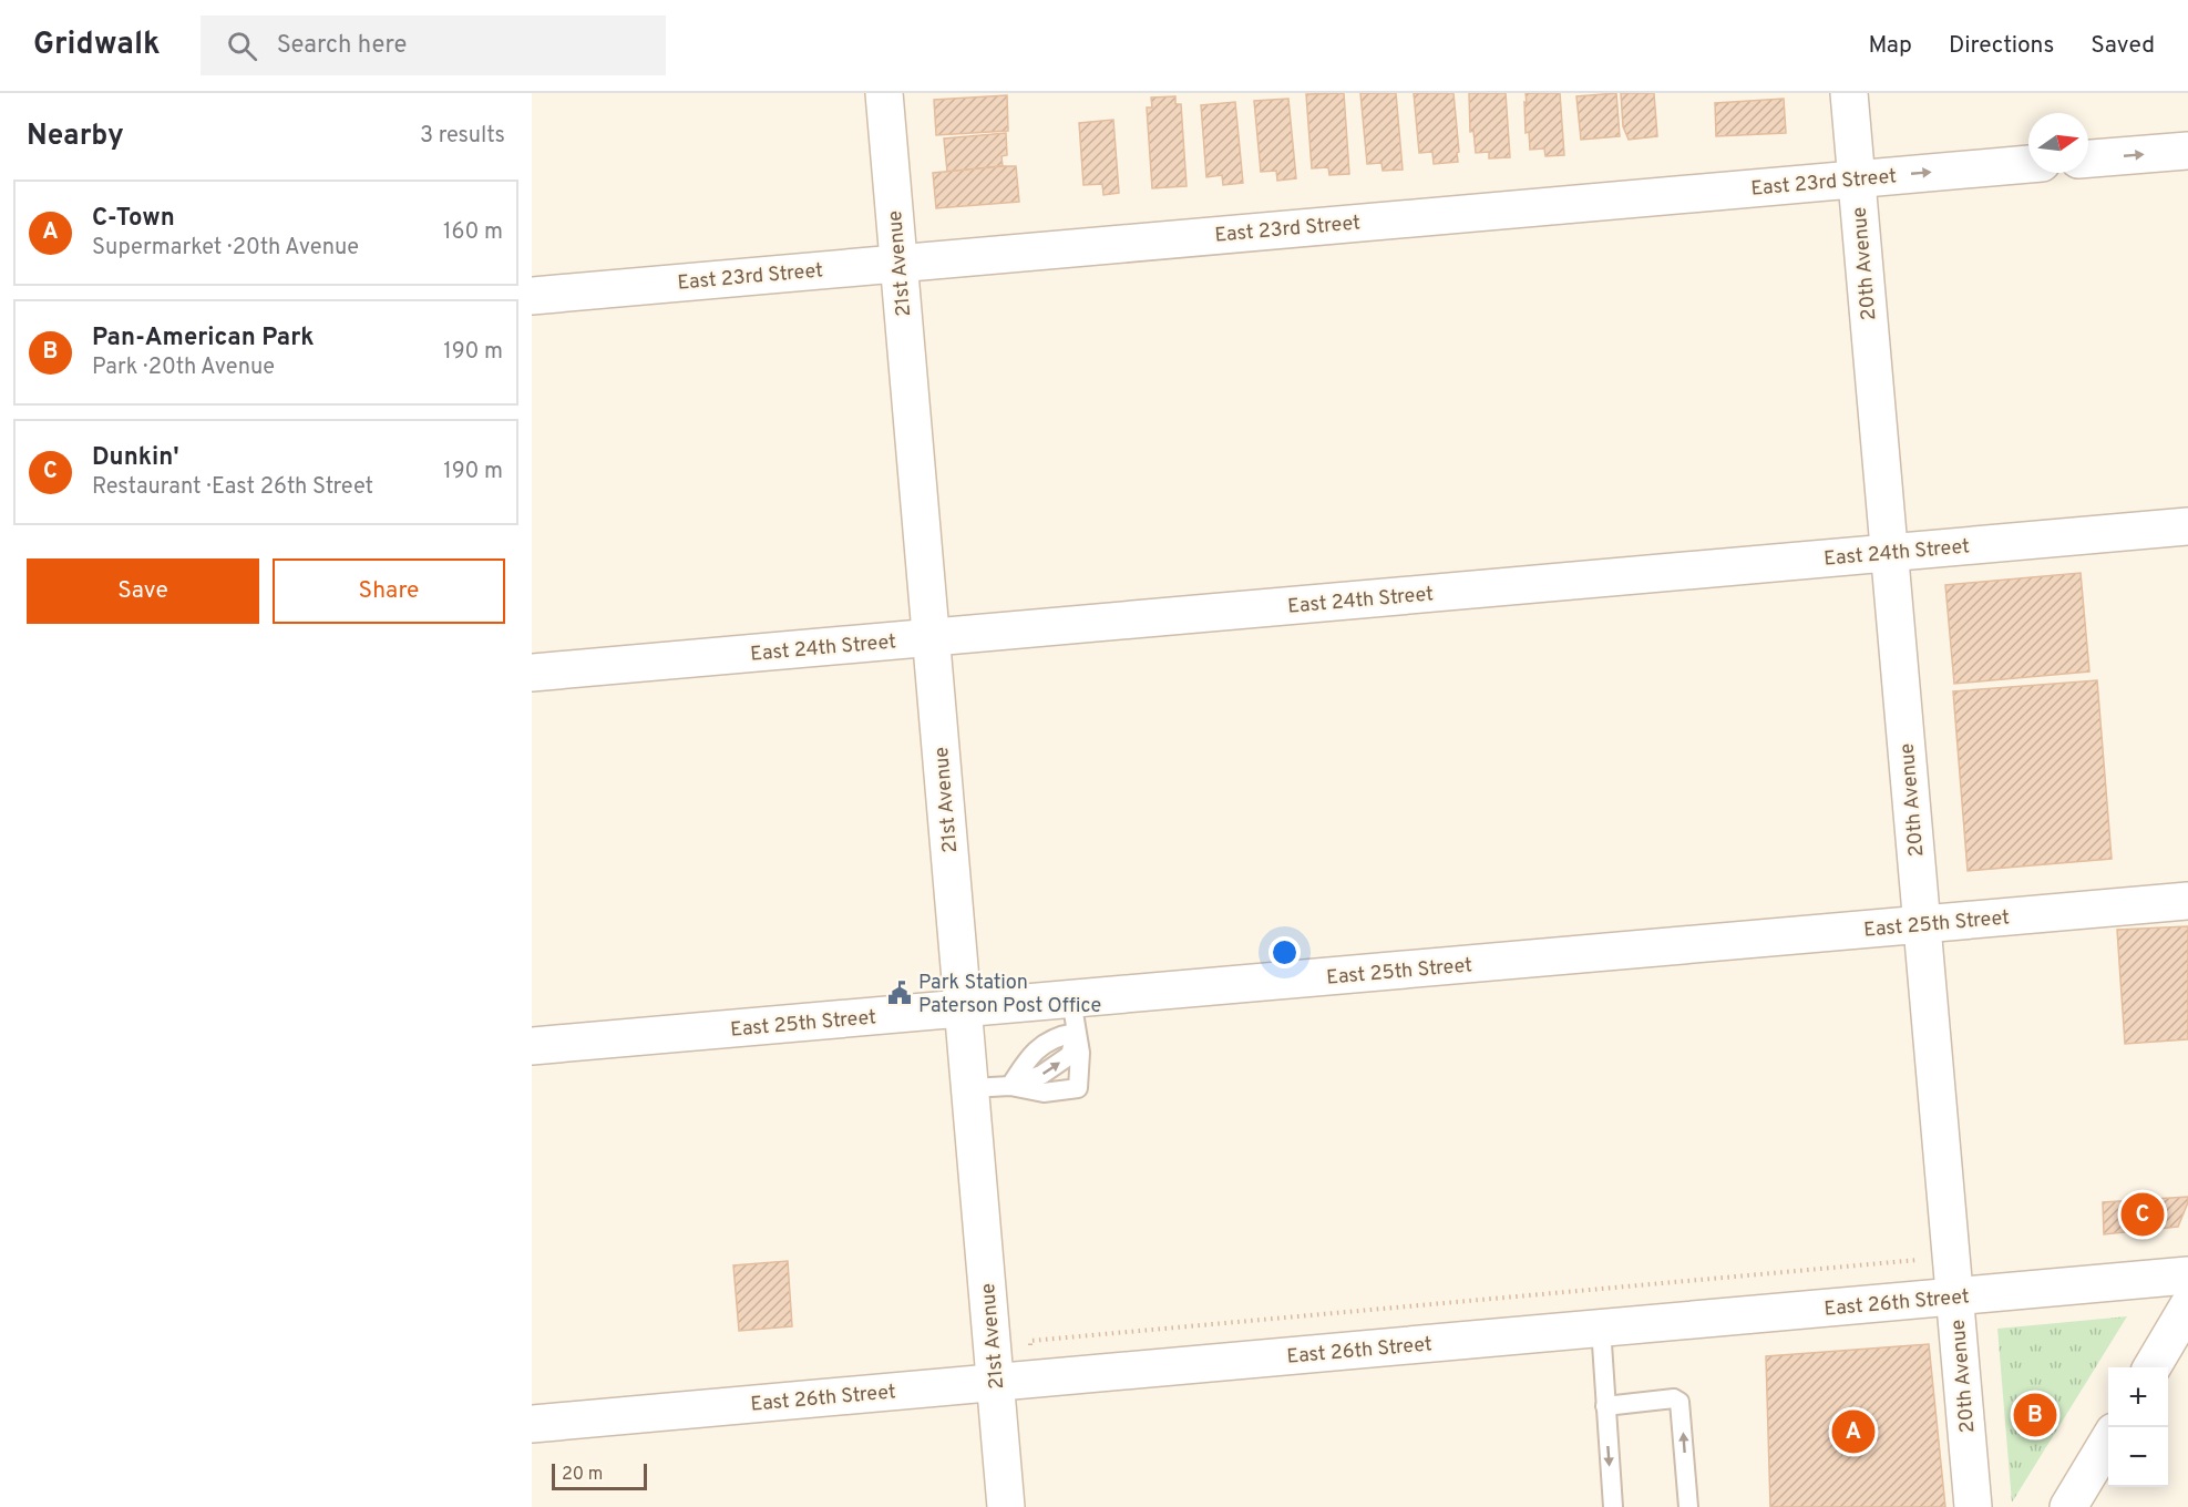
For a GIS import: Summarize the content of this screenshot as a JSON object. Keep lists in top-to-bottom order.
{
  "streets": {
    "street": [
      "East 23rd Street",
      "21st Avenue",
      "20th Avenue",
      "East 24th Street",
      "East 25th Street",
      "East 26th Street"
    ]
  },
  "crossings": [
    ["East 23rd Street", "21st Avenue"],
    ["East 23rd Street", "20th Avenue"],
    ["21st Avenue", "East 24th Street"],
    ["21st Avenue", "East 25th Street"],
    ["21st Avenue", "East 26th Street"],
    ["20th Avenue", "East 24th Street"],
    ["20th Avenue", "East 25th Street"],
    ["20th Avenue", "East 26th Street"]
  ],
  "places": {
    "public building": ["Park Station Paterson Post Office"]
  },
  "scale_bar": "20 m",
  "north": "right",
  "page": {
    "header": "Gridwalk",
    "search": "Search here",
    "nav": ["Map", "Directions", "Saved"],
    "heading": ["Nearby", "3 results"],
    "list": [
      {
        "mark": "A",
        "name": "C-Town",
        "note": "Supermarket · 20th Avenue",
        "value": "160 m"
      },
      {
        "mark": "B",
        "name": "Pan-American Park",
        "note": "Park · 20th Avenue",
        "value": "190 m"
      },
      {
        "mark": "C",
        "name": "Dunkin'",
        "note": "Restaurant · East 26th Street",
        "value": "190 m"
      }
    ],
    "buttons": ["Save", "Share"],
    "pins": ["C", "B", "A"],
    "map_buttons": ["+", "−"],
    "scale": "20 m"
  }
}
